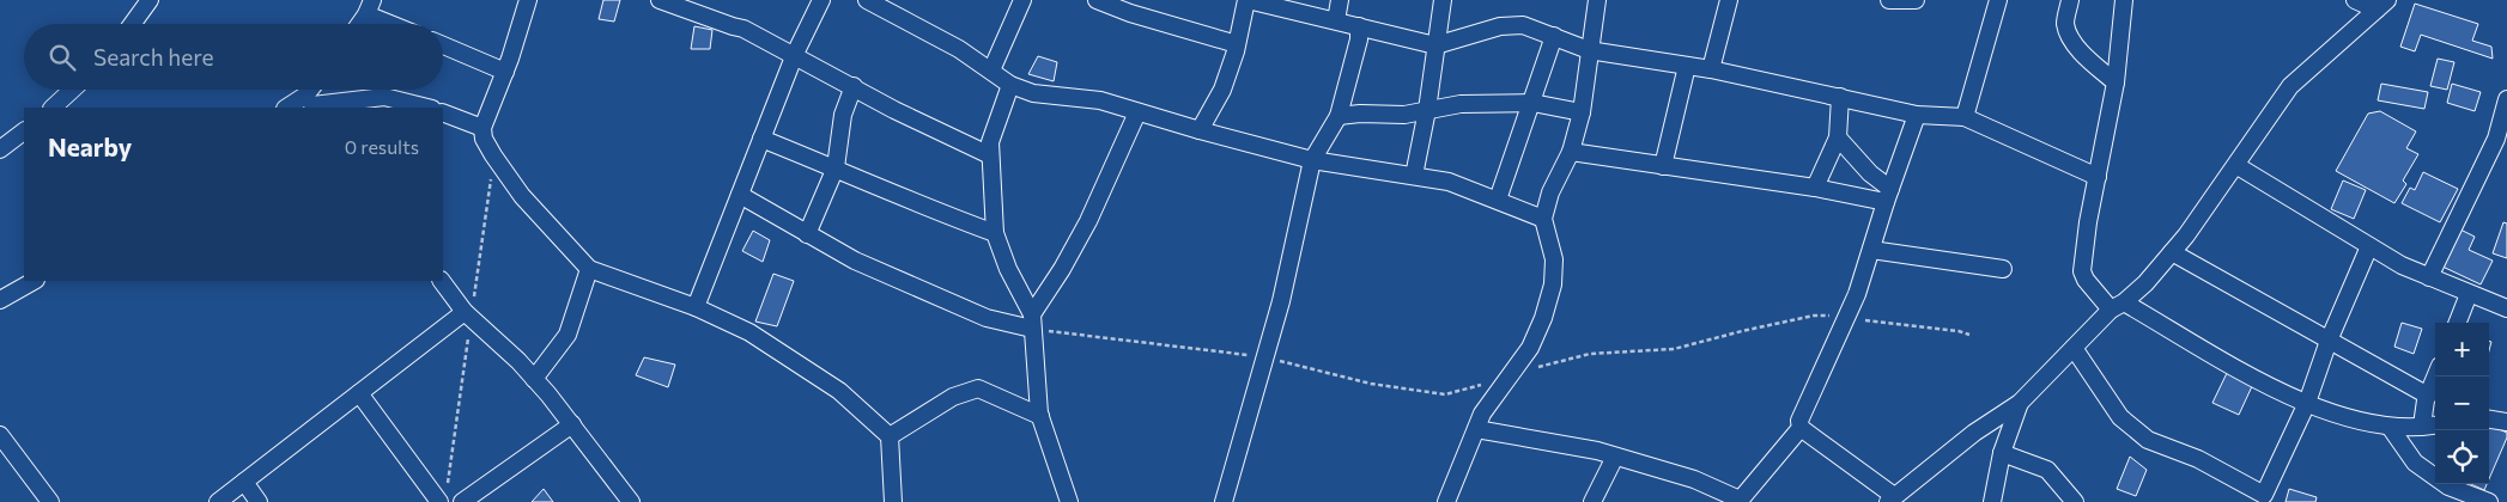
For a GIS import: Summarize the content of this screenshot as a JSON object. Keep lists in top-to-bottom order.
{
  "page": {
    "search": "Search here",
    "heading": ["Nearby", "0 results"],
    "map_buttons": ["+", "−"]
  }
}
